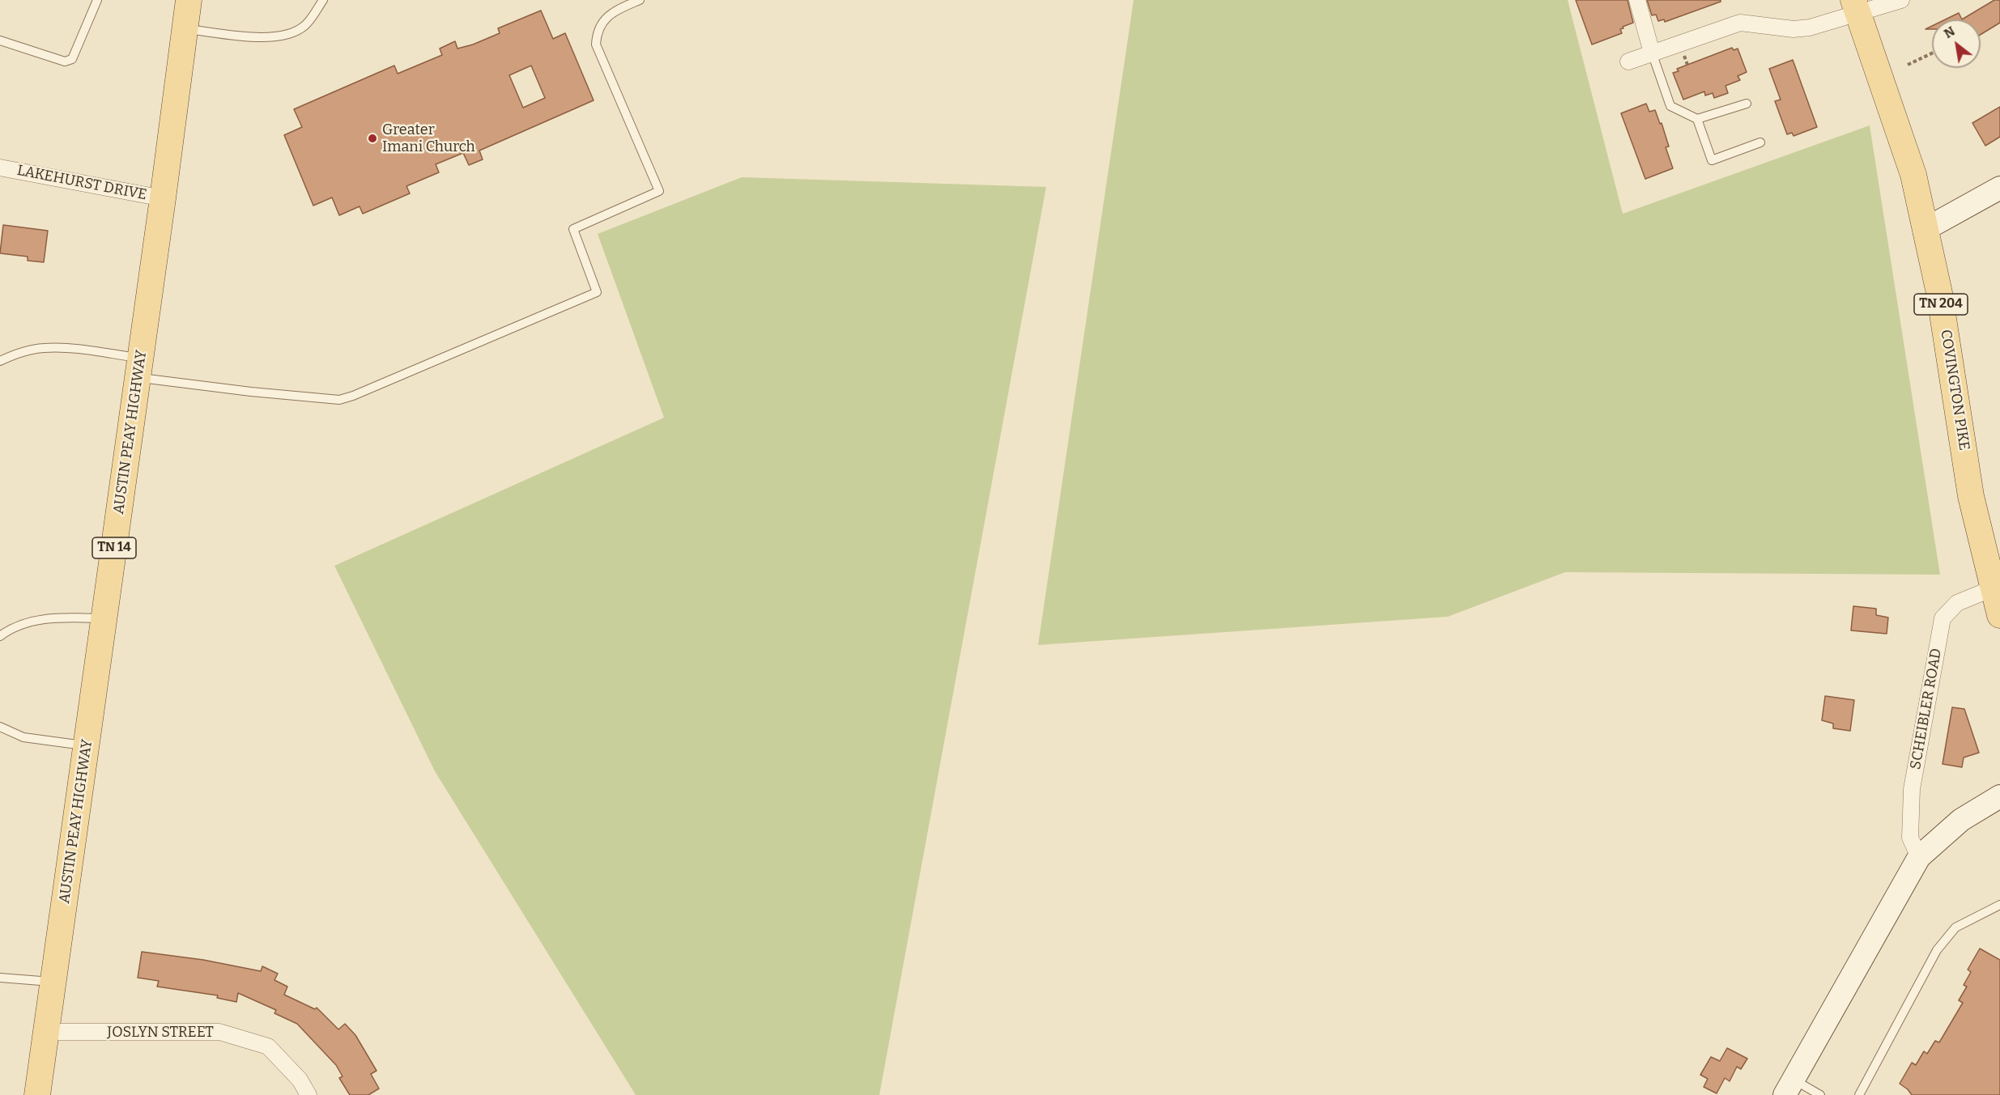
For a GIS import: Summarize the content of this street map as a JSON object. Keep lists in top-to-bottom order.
{
  "streets": {
    "main road": [
      "TN 204",
      "COVINGTON PIKE",
      "AUSTIN PEAY HIGHWAY",
      "TN 14"
    ],
    "street": ["LAKEHURST DRIVE", "SCHEIBLER ROAD", "JOSLYN STREET"]
  },
  "crossings": [
    ["LAKEHURST DRIVE", "AUSTIN PEAY HIGHWAY"],
    ["COVINGTON PIKE", "SCHEIBLER ROAD"],
    ["AUSTIN PEAY HIGHWAY", "JOSLYN STREET"]
  ],
  "places": ["Greater Imani Church"],
  "north": "top left"
}
